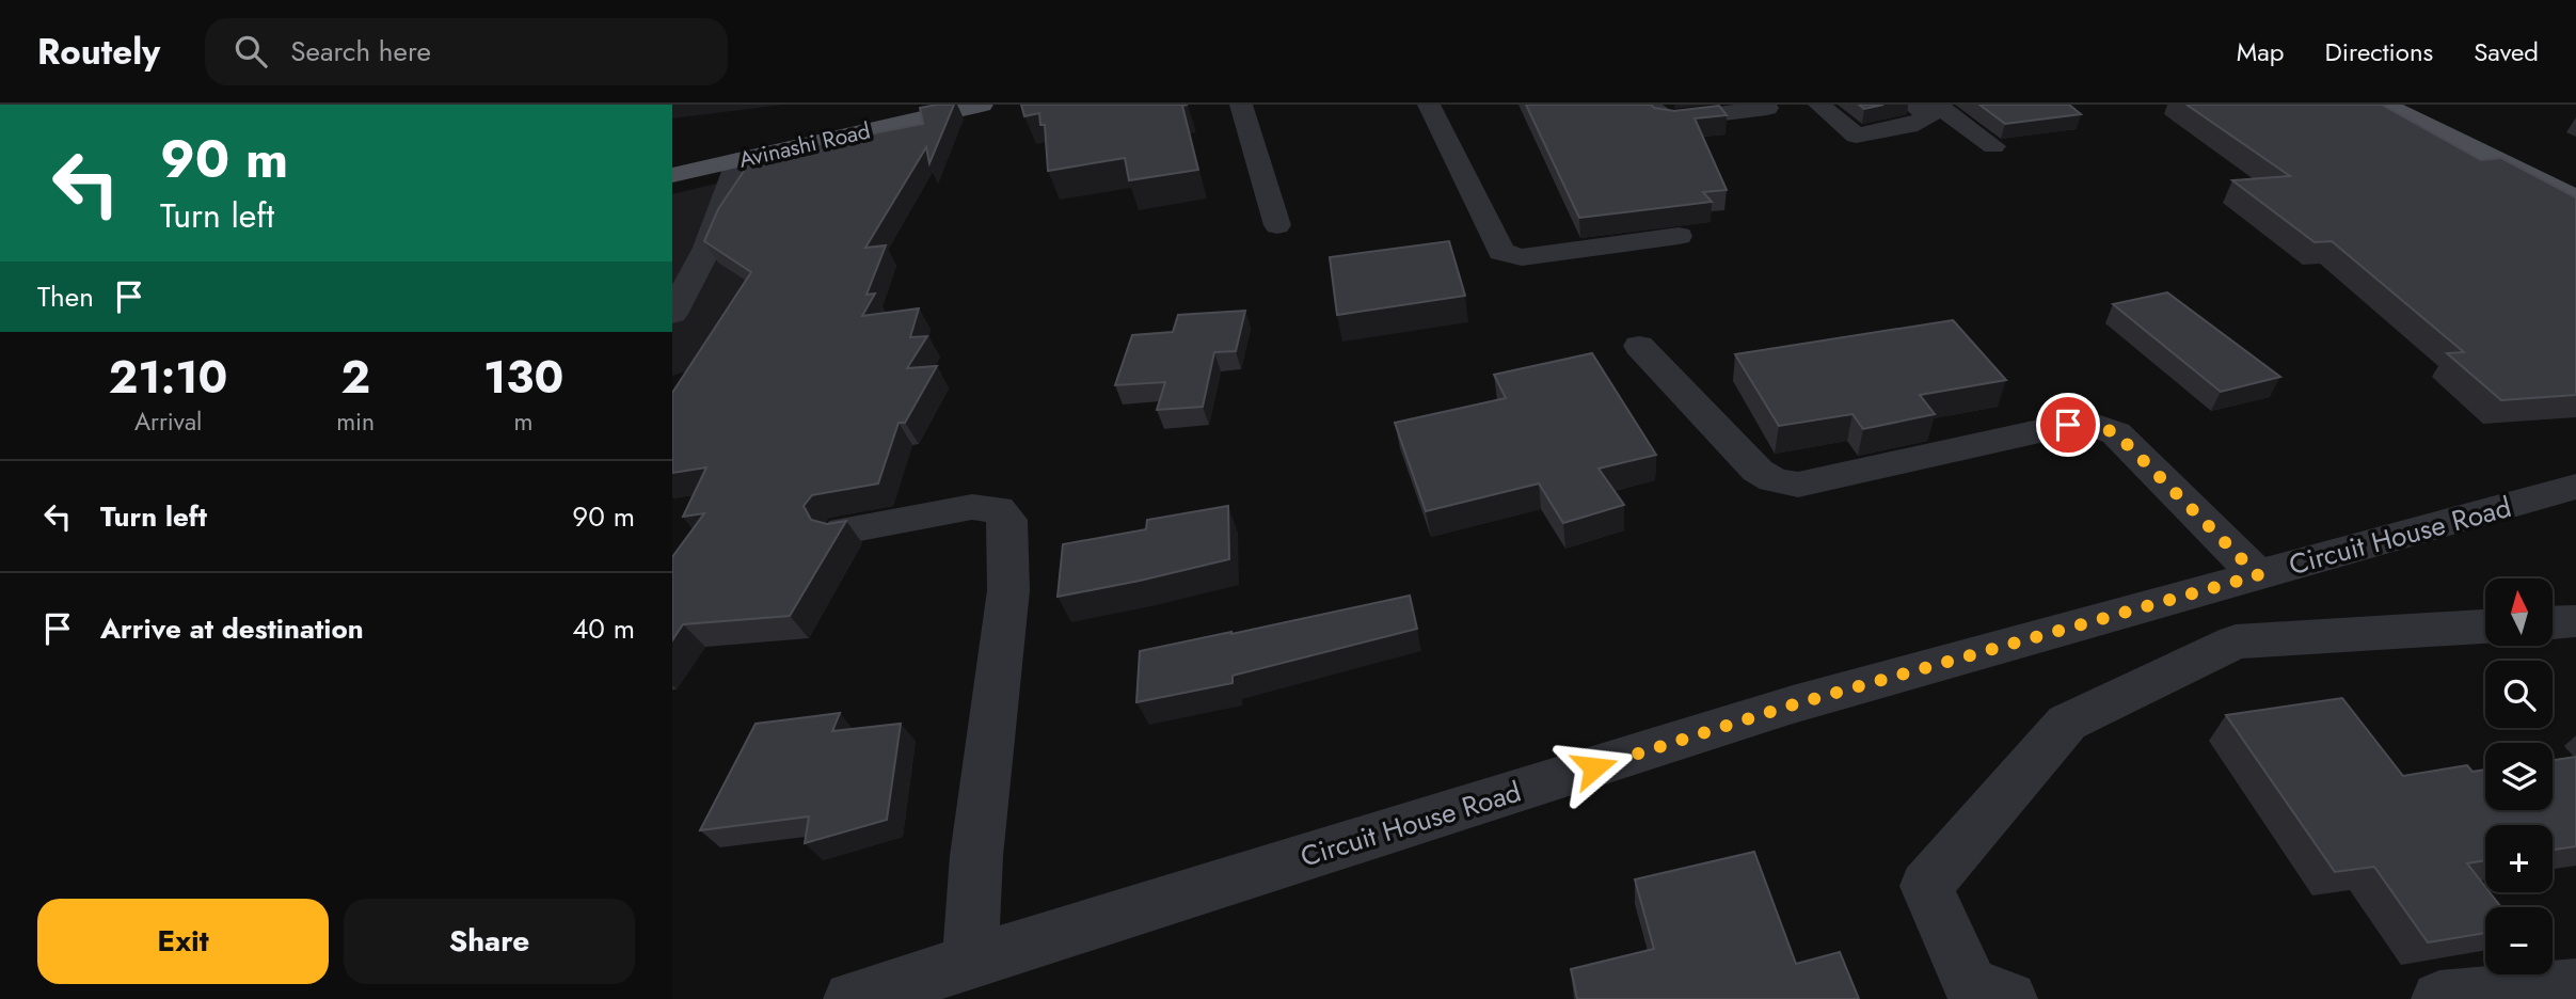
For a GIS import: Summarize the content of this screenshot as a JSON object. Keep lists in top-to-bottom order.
{
  "streets": {
    "main road": ["Avinashi Road"],
    "street": ["Circuit House Road"]
  },
  "north": "top",
  "page": {
    "header": "Routely",
    "search": "Search here",
    "nav": ["Map", "Directions", "Saved"],
    "turn": ["90 m", "Turn left"],
    "then": "Then",
    "eta": [
      "21:10",
      "Arrival",
      "2",
      "min",
      "130",
      "m"
    ],
    "list": [
      {
        "name": "Turn left",
        "value": "90 m"
      },
      {
        "name": "Arrive at destination",
        "value": "40 m"
      }
    ],
    "map_buttons": ["+", "−"],
    "buttons": ["Exit", "Share"]
  }
}
